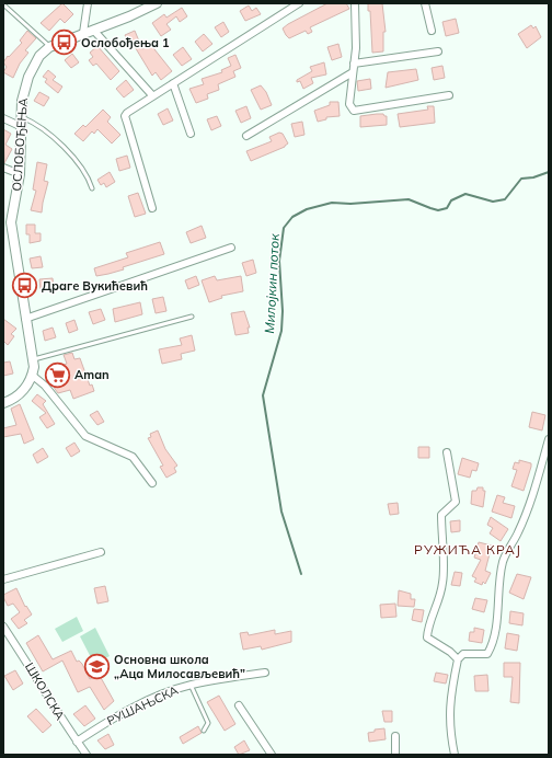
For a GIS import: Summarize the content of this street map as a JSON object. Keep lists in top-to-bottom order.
{
  "streets": {
    "street": ["ОСЛОБОЂЕЊА", "ШКОЛСКА", "РУШАЊСКА"]
  },
  "crossings": [
    ["ШКОЛСКА", "РУШАЊСКА"]
  ],
  "districts": ["РУЖИЋА КРАЈ"],
  "water": ["Милојкин поток"],
  "places": {
    "bus stop": ["Ослобођења 1", "Драге Вукићевић"],
    "supermarket": ["Aman"],
    "school or university": ["Основна школа „Аца Милосављевић”"]
  }
}
